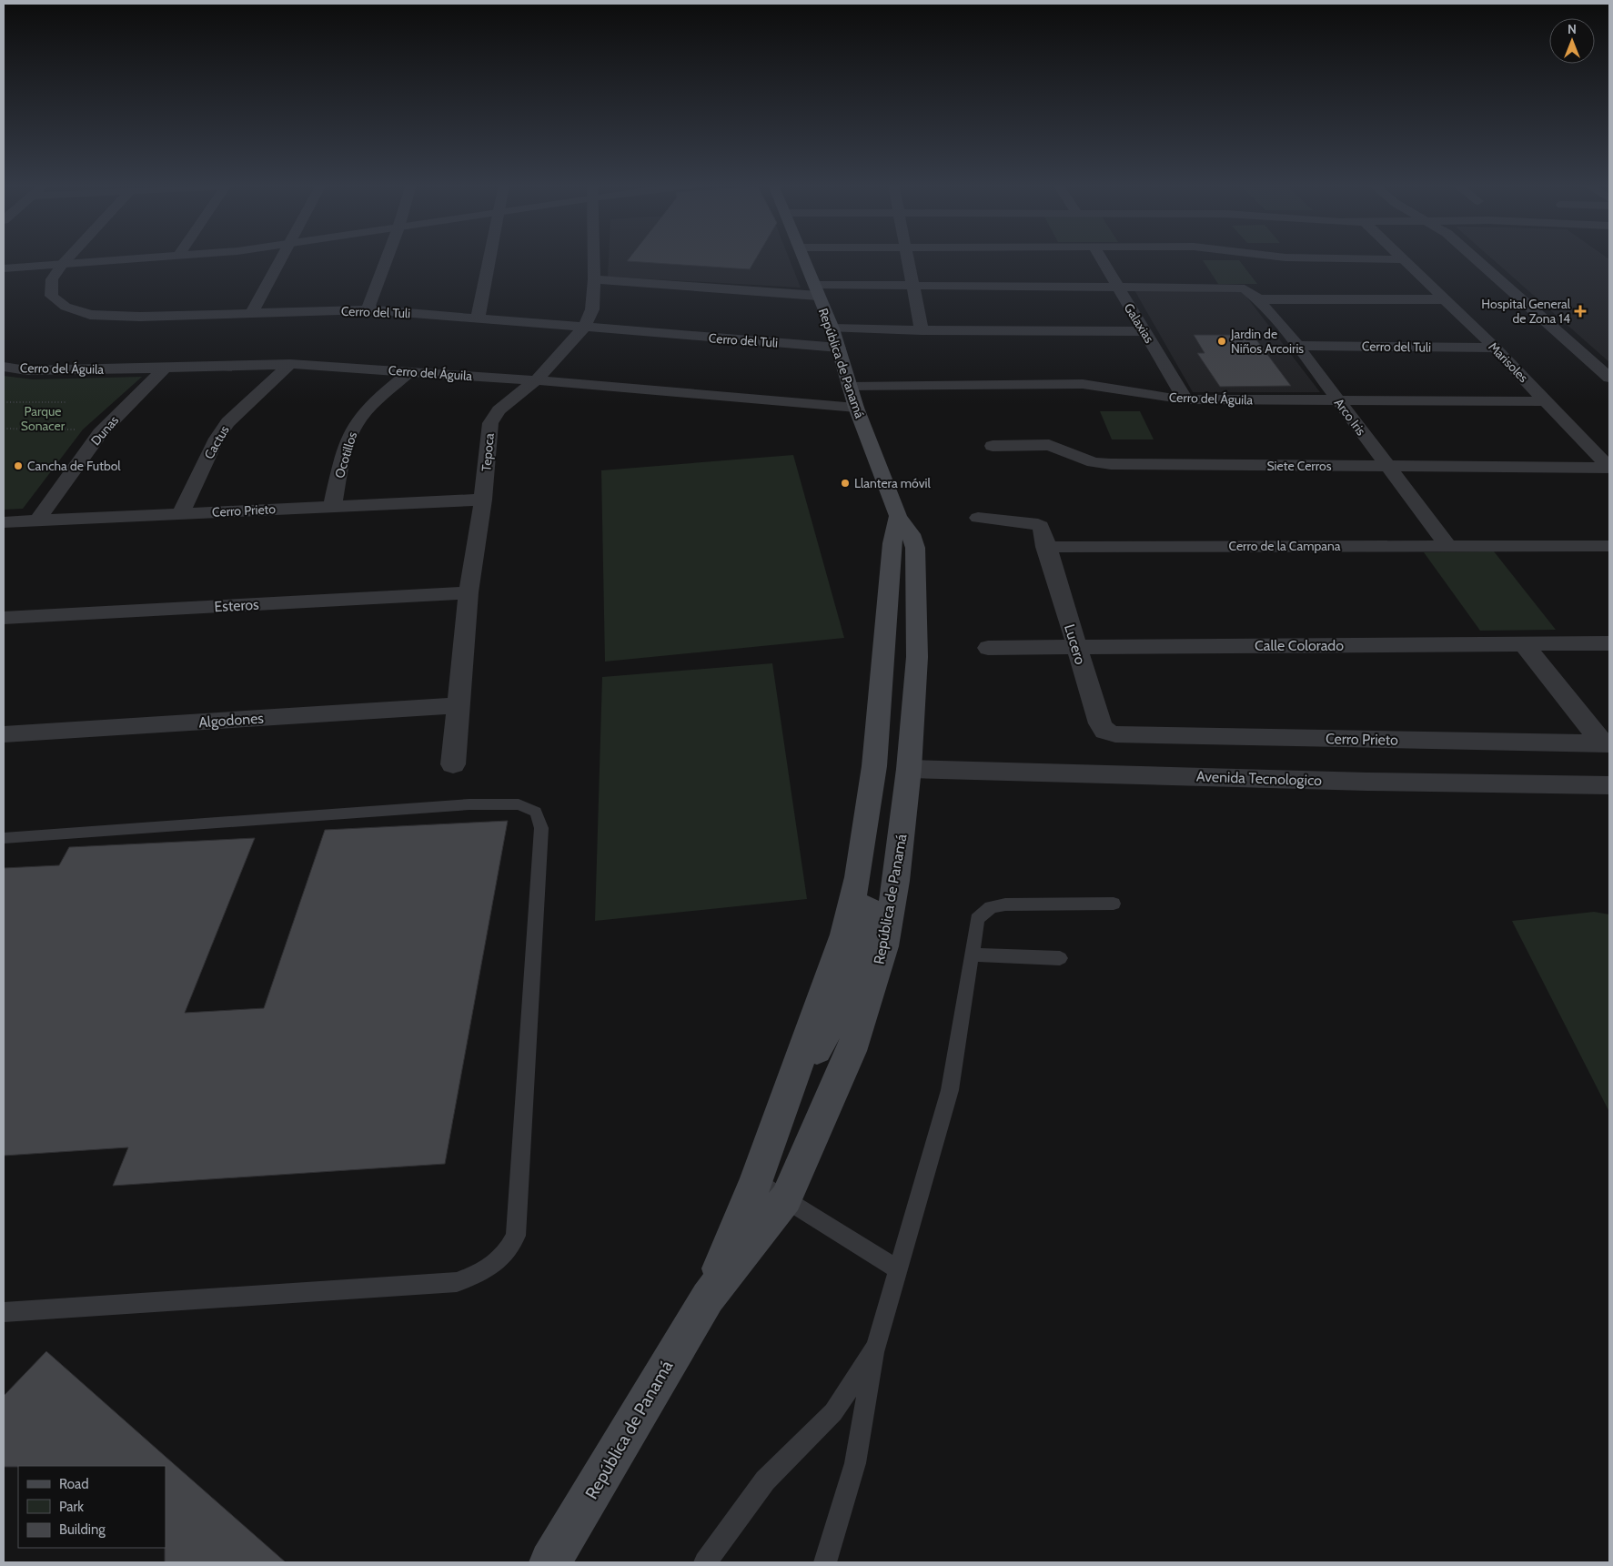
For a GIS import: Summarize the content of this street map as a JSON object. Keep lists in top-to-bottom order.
{
  "streets": {
    "main road": ["República de Panamá"],
    "street": [
      "Cerro del Tuli",
      "Galaxias",
      "Marisoles",
      "Cerro del Águila",
      "Arco Iris",
      "Dunas",
      "Cactus",
      "Tepoca",
      "Ocotillos",
      "Siete Cerros",
      "Cerro Prieto",
      "Cerro de la Campana",
      "Esteros",
      "Lucero",
      "Calle Colorado",
      "Algodones",
      "Avenida Tecnologico"
    ]
  },
  "crossings": [
    ["Cerro del Tuli", "Marisoles"],
    ["Cerro del Tuli", "República de Panamá"],
    ["Cerro del Tuli", "Arco Iris"],
    ["Cerro del Tuli", "Tepoca"],
    ["Galaxias", "Cerro del Águila"],
    ["Marisoles", "Cerro del Águila"],
    ["Marisoles", "Siete Cerros"],
    ["República de Panamá", "Cerro del Águila"],
    ["República de Panamá", "Avenida Tecnologico"],
    ["Cerro del Águila", "Arco Iris"],
    ["Cerro del Águila", "Dunas"],
    ["Cerro del Águila", "Cactus"],
    ["Cerro del Águila", "Tepoca"],
    ["Cerro del Águila", "Ocotillos"],
    ["Arco Iris", "Siete Cerros"],
    ["Arco Iris", "Cerro de la Campana"],
    ["Dunas", "Cerro Prieto"],
    ["Cactus", "Cerro Prieto"],
    ["Tepoca", "Cerro Prieto"],
    ["Tepoca", "Esteros"],
    ["Tepoca", "Algodones"],
    ["Ocotillos", "Cerro Prieto"],
    ["Cerro Prieto", "Lucero"],
    ["Cerro de la Campana", "Lucero"],
    ["Lucero", "Calle Colorado"]
  ],
  "parks": ["Parque Sonacer"],
  "places": {
    "health": ["Hospital General de Zona 14"],
    "other": ["Jardin de Niños Arcoiris", "Cancha de Futbol", "Llantera móvil"]
  },
  "legend": ["Road", "Park", "Building"],
  "north": "top"
}
